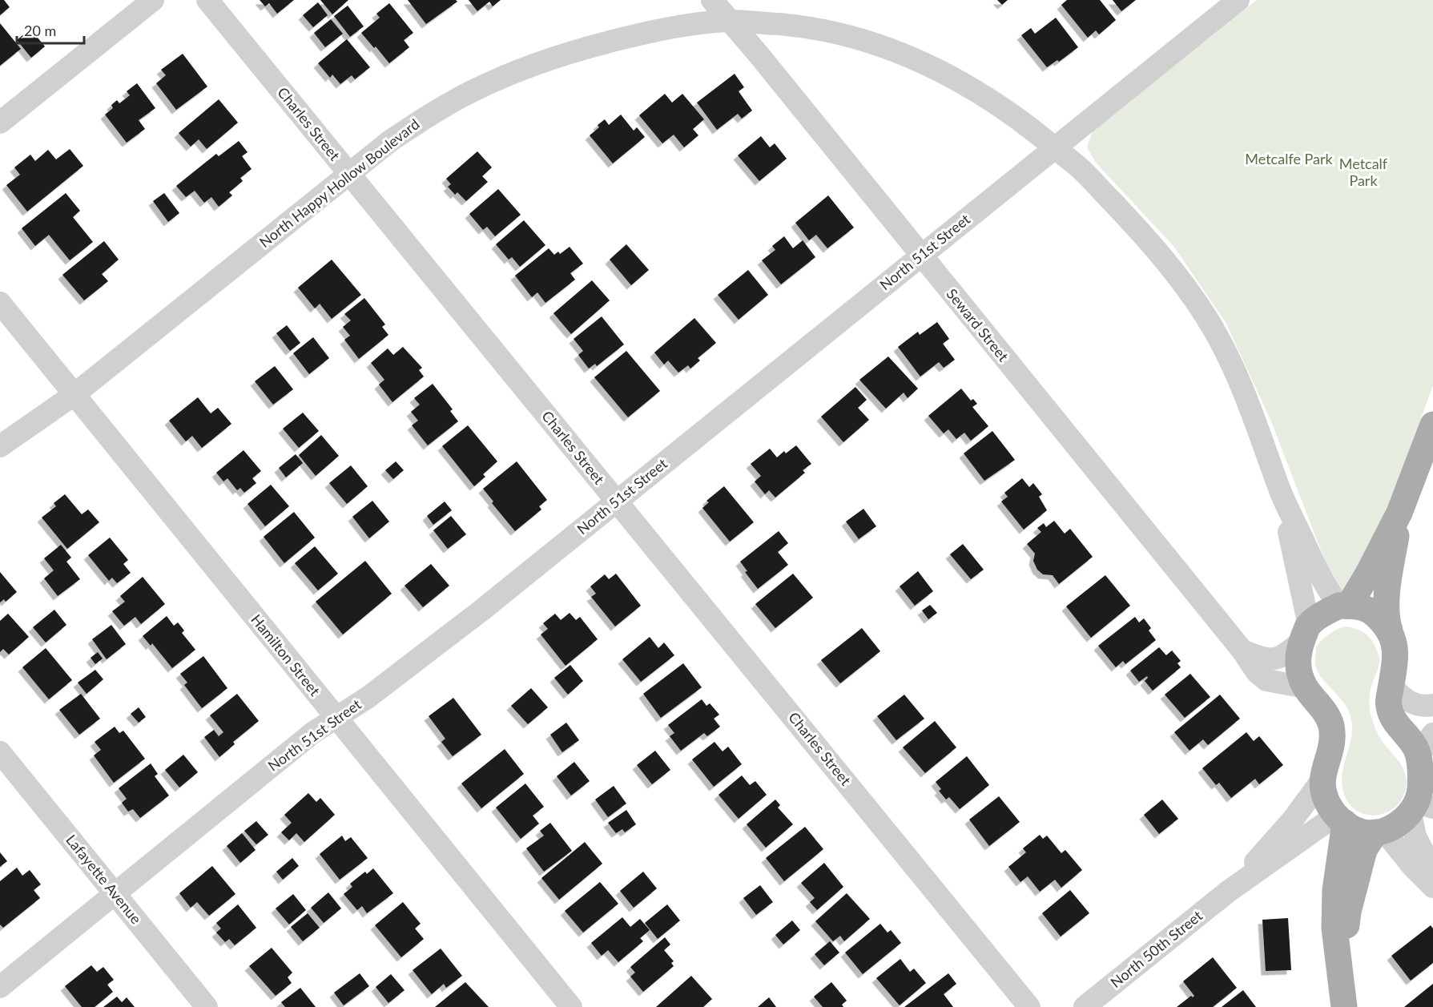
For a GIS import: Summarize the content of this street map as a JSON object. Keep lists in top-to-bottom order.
{
  "streets": {
    "street": [
      "Charles Street",
      "North Happy Hollow Boulevard",
      "North 51st Street",
      "Seward Street",
      "Hamilton Street",
      "Lafayette Avenue",
      "North 50th Street"
    ]
  },
  "crossings": [
    ["Charles Street", "North Happy Hollow Boulevard"],
    ["Charles Street", "North 51st Street"],
    ["North Happy Hollow Boulevard", "North 51st Street"],
    ["North Happy Hollow Boulevard", "Seward Street"],
    ["North Happy Hollow Boulevard", "Hamilton Street"],
    ["North 51st Street", "Seward Street"],
    ["North 51st Street", "Hamilton Street"],
    ["North 51st Street", "Lafayette Avenue"]
  ],
  "parks": ["Metcalfe Park", "Metcalf Park"],
  "scale_bar": "20 m"
}
